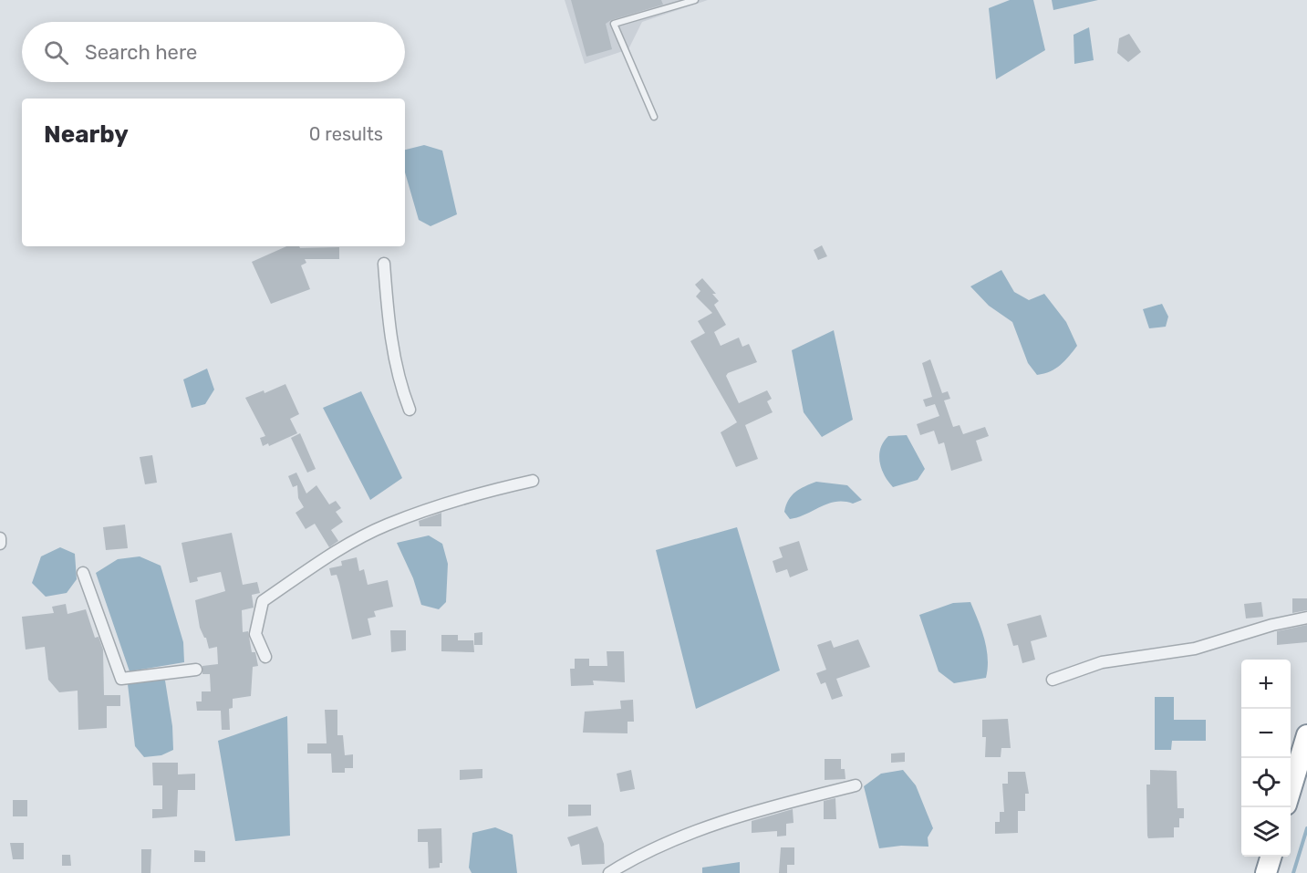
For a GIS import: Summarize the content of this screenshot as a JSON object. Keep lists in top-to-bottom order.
{
  "page": {
    "search": "Search here",
    "heading": ["Nearby", "0 results"],
    "map_buttons": ["+", "−"]
  }
}
